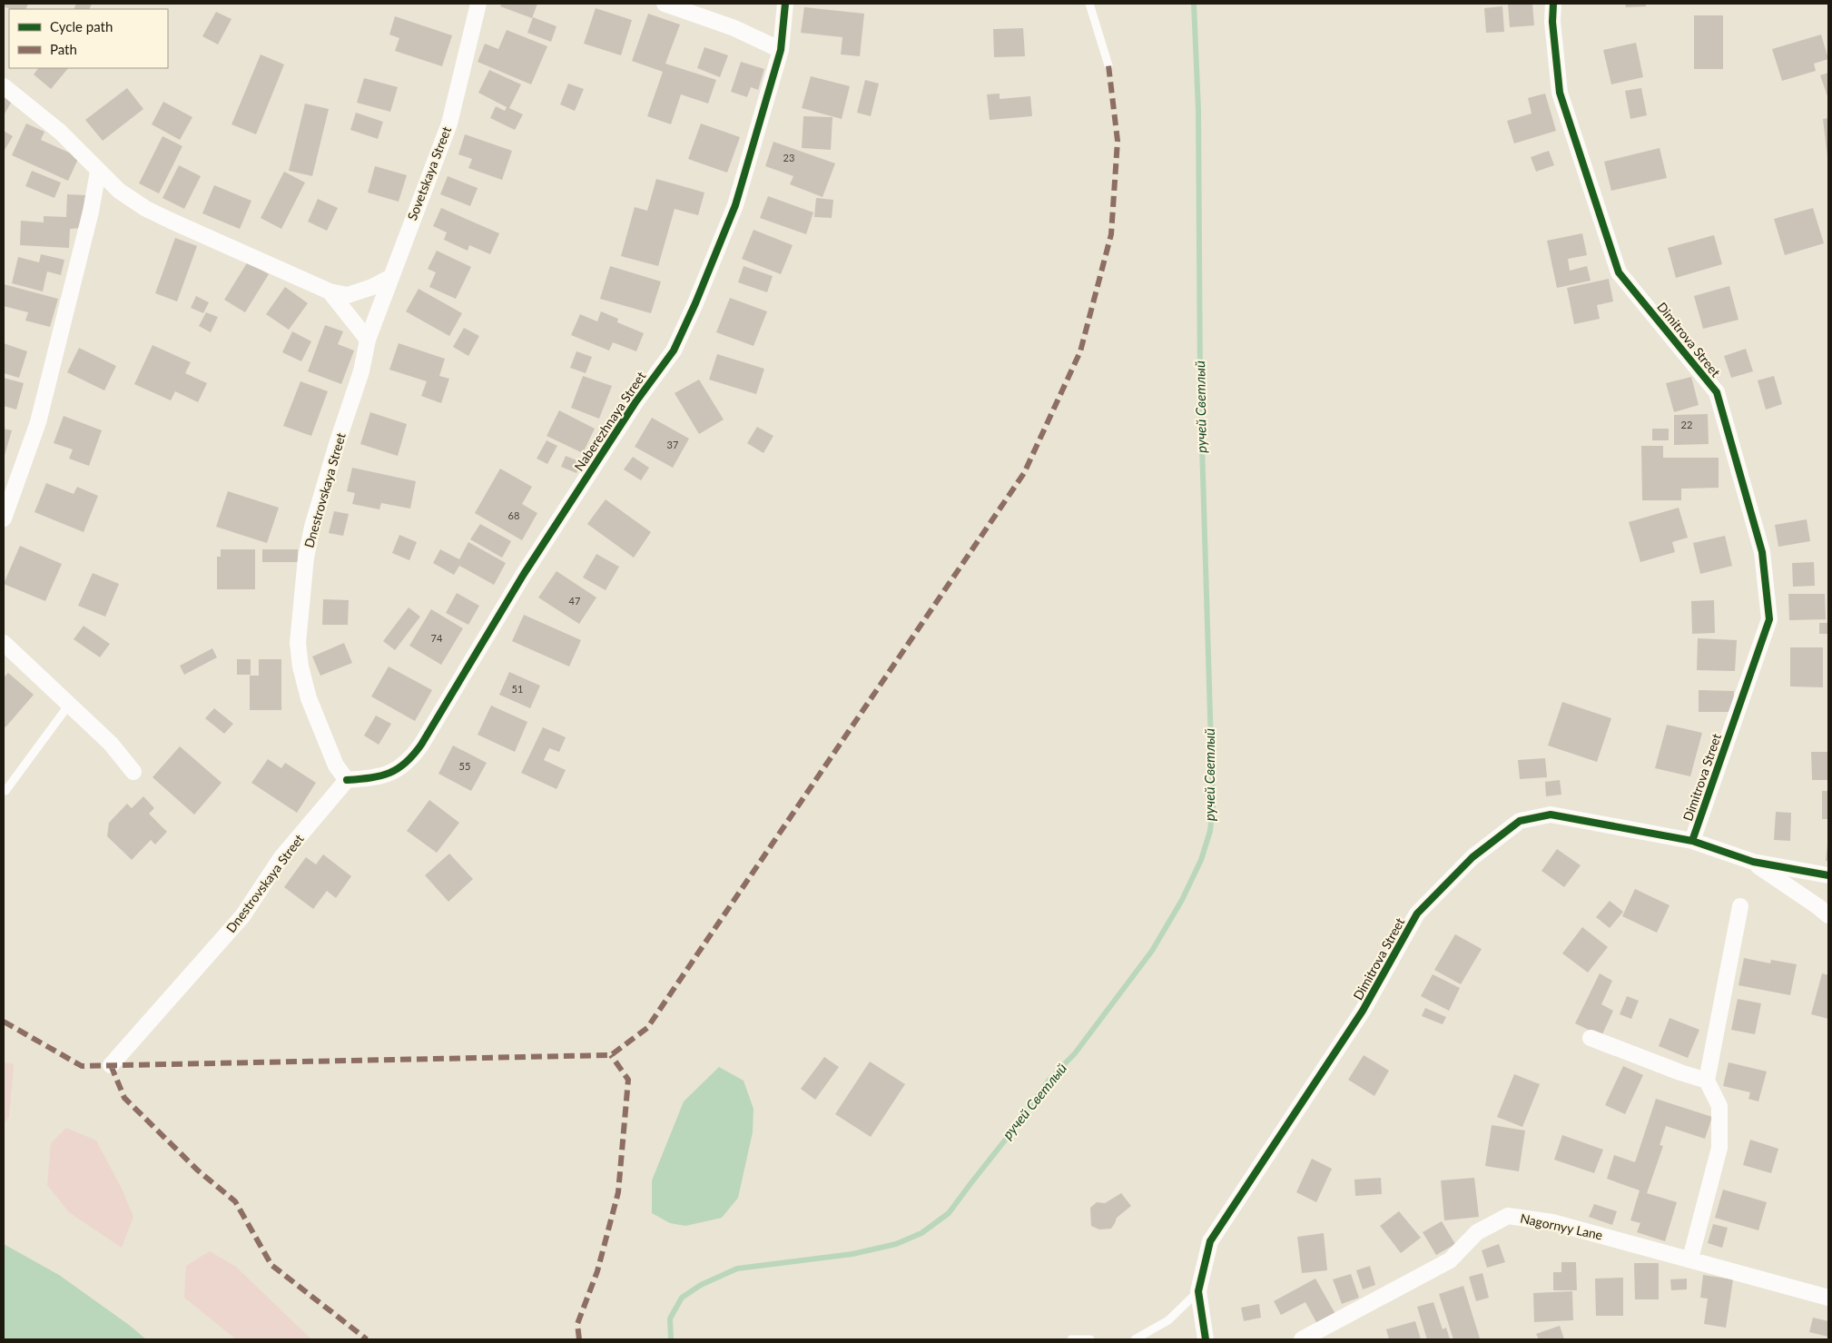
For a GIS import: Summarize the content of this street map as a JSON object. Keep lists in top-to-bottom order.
{
  "streets": {
    "street": [
      "Sovetskaya Street",
      "Dimitrova Street",
      "Naberezhnaya Street",
      "Dnestrovskaya Street",
      "Nagornyy Lane"
    ]
  },
  "crossings": [
    ["Sovetskaya Street", "Dnestrovskaya Street"],
    ["Naberezhnaya Street", "Dnestrovskaya Street"]
  ],
  "water": ["ручей Светлый"],
  "house_numbers": [
    "23",
    "22",
    "37",
    "68",
    "47",
    "74",
    "51",
    "55"
  ],
  "legend": ["Cycle path", "Path"]
}
